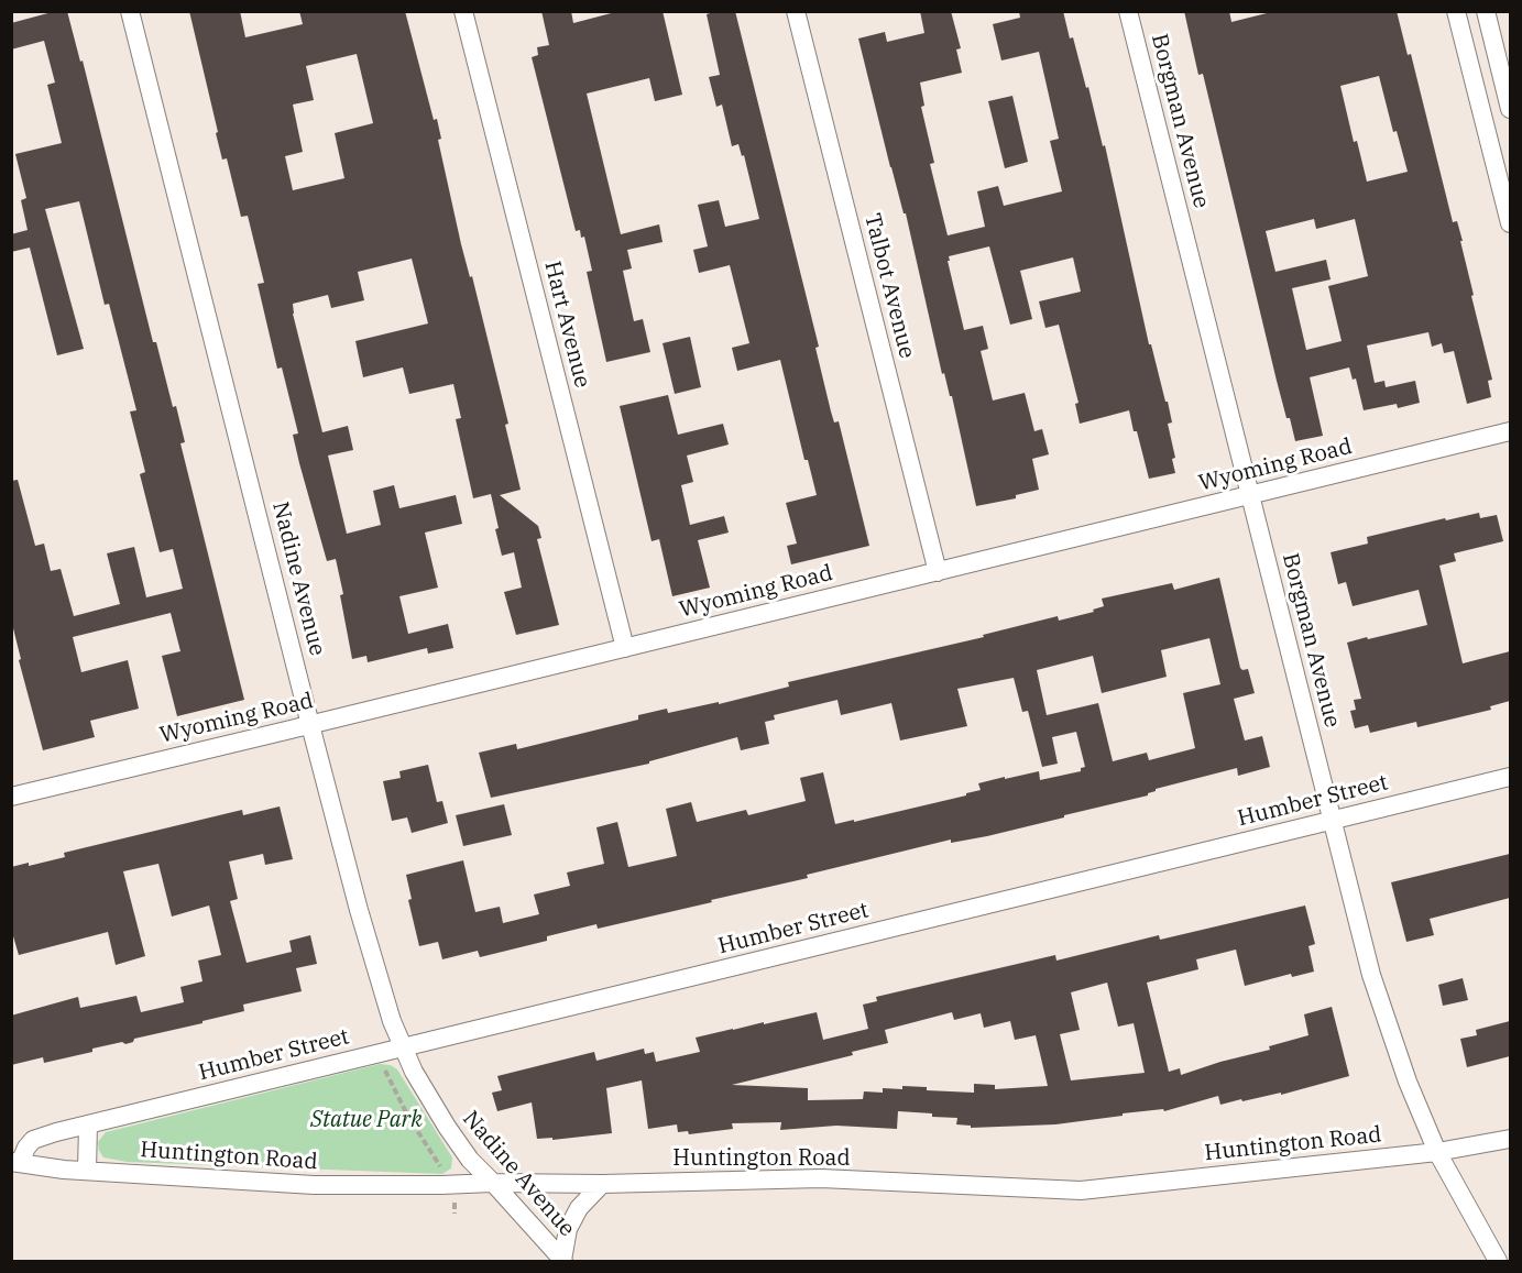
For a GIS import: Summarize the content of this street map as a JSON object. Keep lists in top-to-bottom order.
{
  "streets": {
    "street": [
      "Borgman Avenue",
      "Talbot Avenue",
      "Hart Avenue",
      "Wyoming Road",
      "Nadine Avenue",
      "Humber Street",
      "Huntington Road"
    ]
  },
  "crossings": [
    ["Borgman Avenue", "Wyoming Road"],
    ["Borgman Avenue", "Humber Street"],
    ["Borgman Avenue", "Huntington Road"],
    ["Talbot Avenue", "Wyoming Road"],
    ["Hart Avenue", "Wyoming Road"],
    ["Wyoming Road", "Nadine Avenue"],
    ["Nadine Avenue", "Humber Street"],
    ["Nadine Avenue", "Huntington Road"],
    ["Humber Street", "Huntington Road"]
  ],
  "parks": ["Statue Park"]
}
